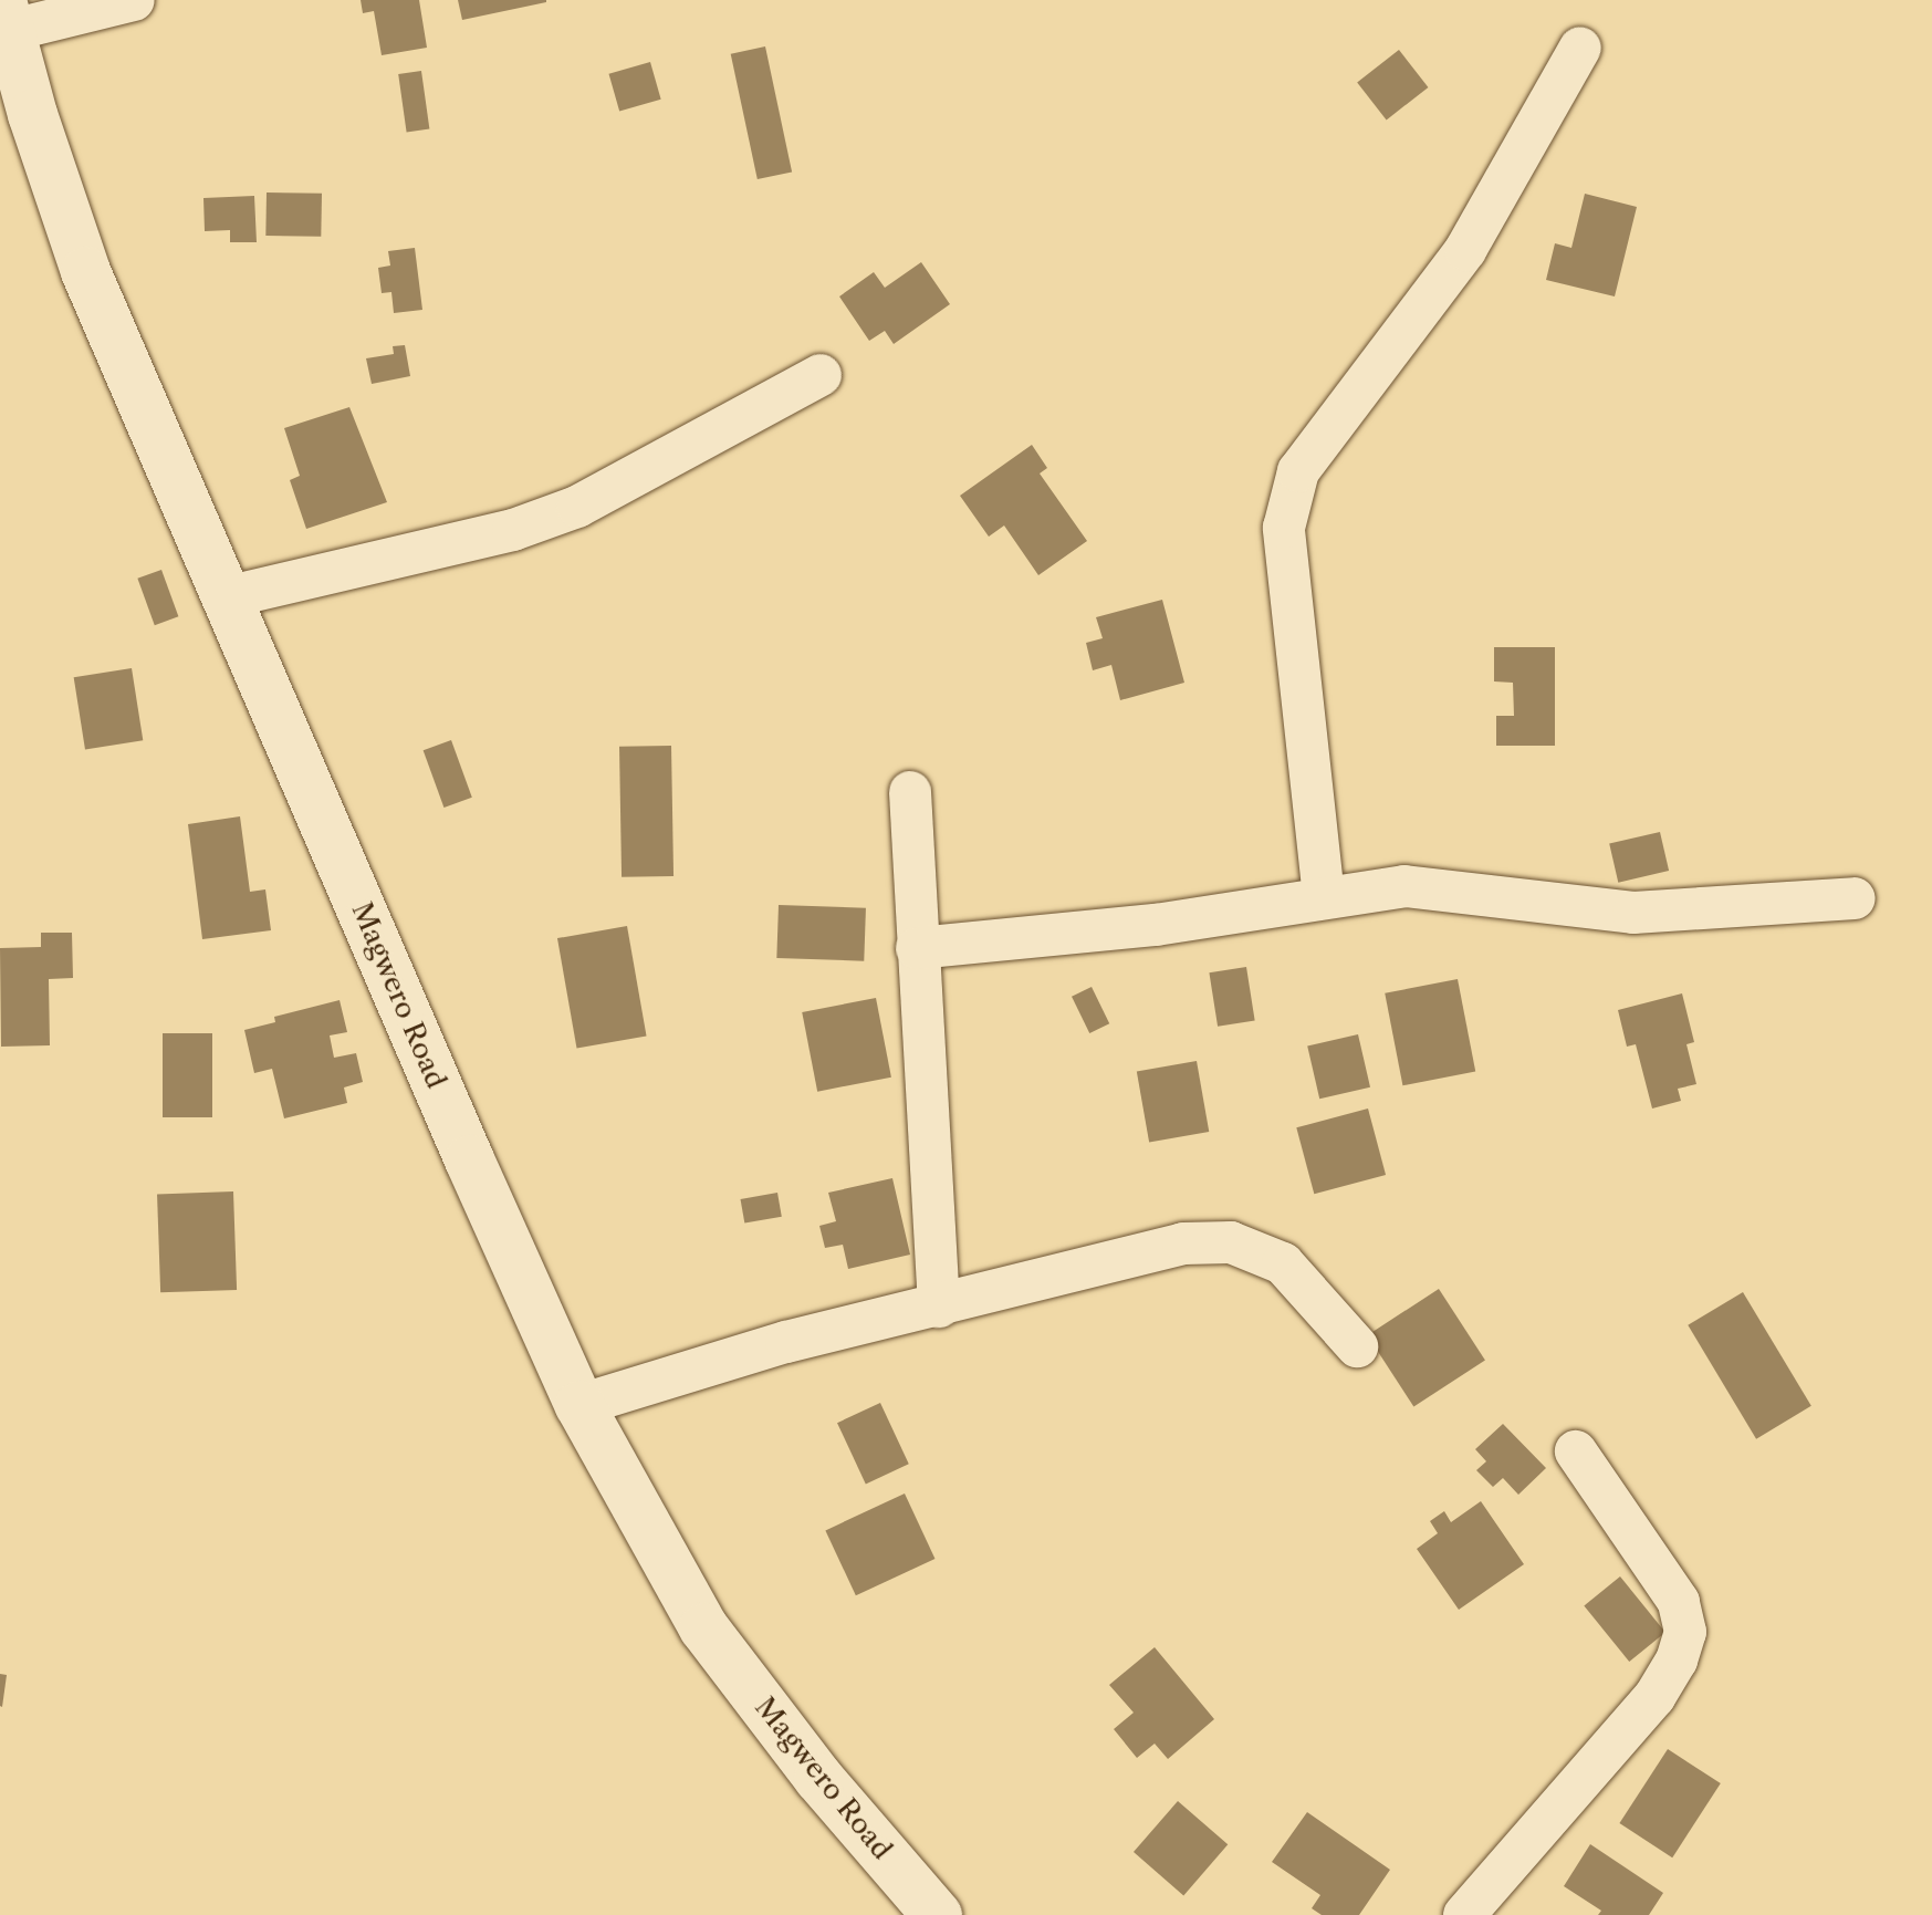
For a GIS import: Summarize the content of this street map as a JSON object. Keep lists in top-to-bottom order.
{
  "streets": {
    "street": ["Magwero Road"]
  }
}
